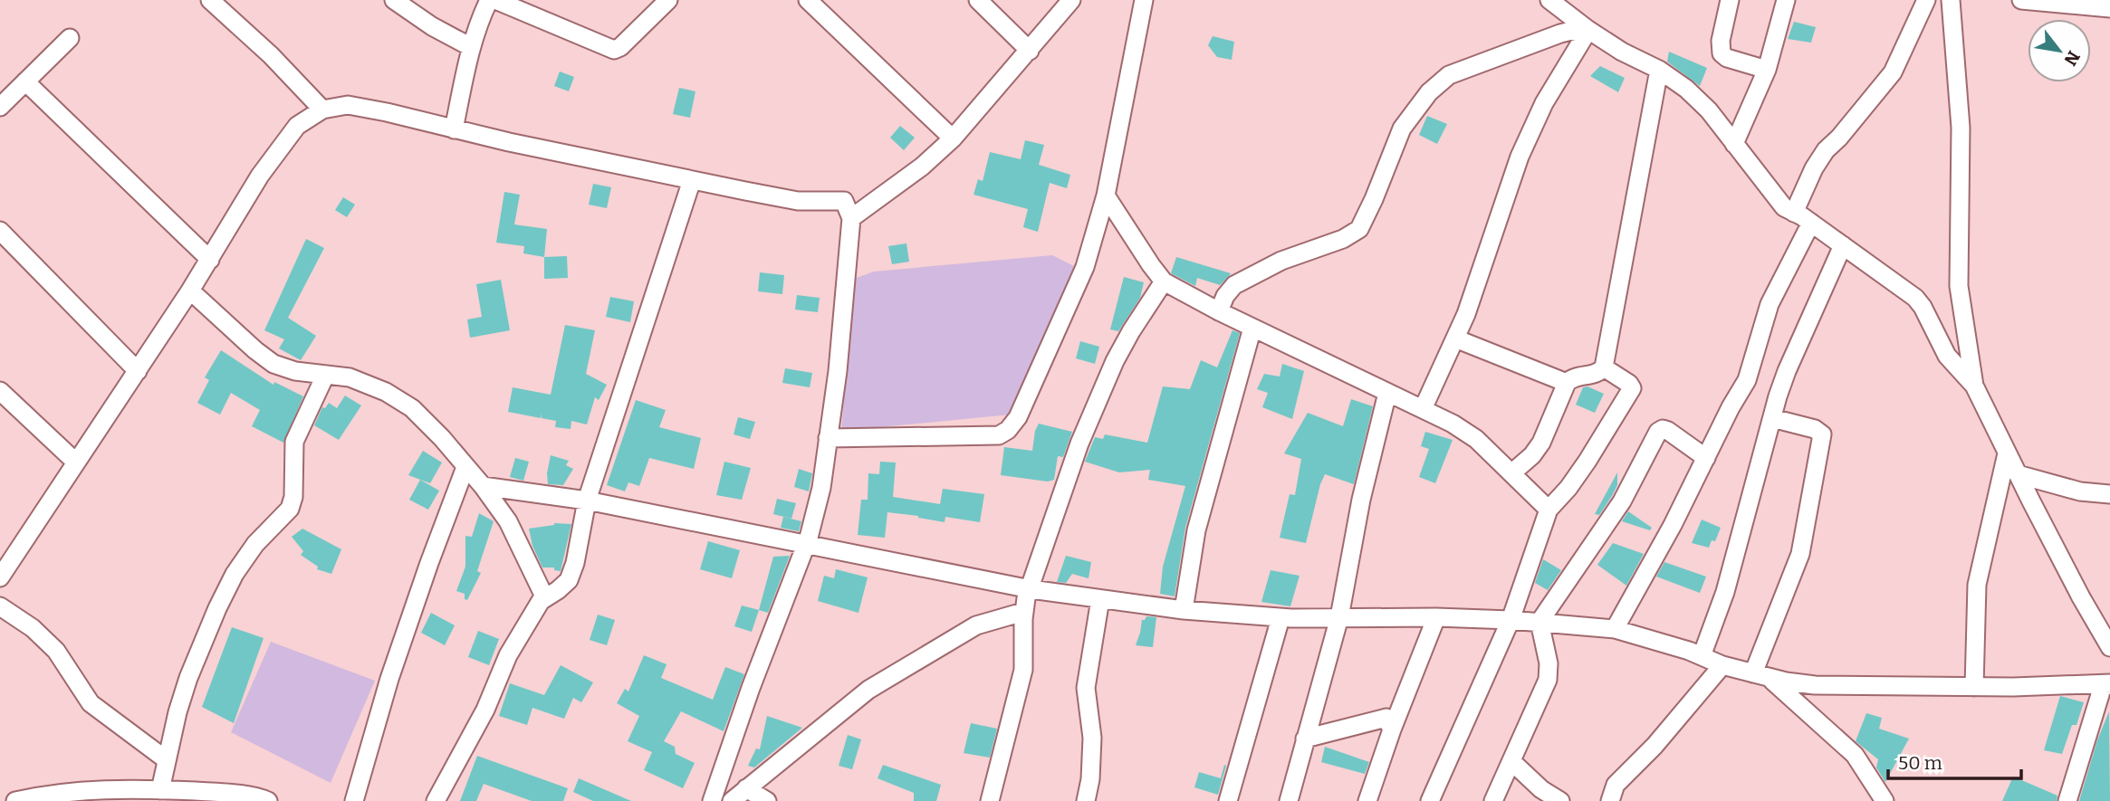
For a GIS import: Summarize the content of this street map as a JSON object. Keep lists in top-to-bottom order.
{
  "scale_bar": "50 m",
  "north": "bottom right"
}
